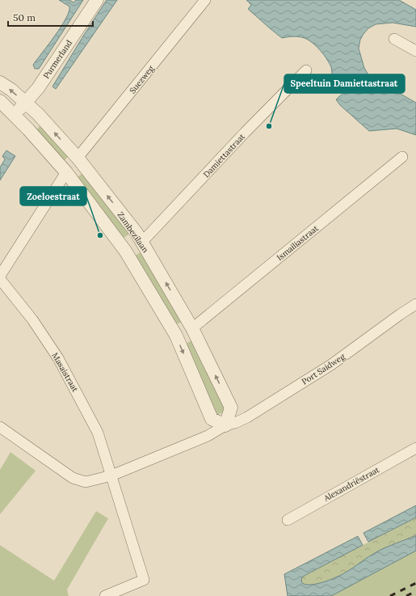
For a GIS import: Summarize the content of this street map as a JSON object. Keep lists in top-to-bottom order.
{
  "streets": {
    "street": [
      "Purmerland",
      "Suezweg",
      "Damiettastraat",
      "Zambezilaan",
      "Ismailiastraat",
      "Port Saidweg",
      "Masaistraat",
      "Alexandriëstraat"
    ]
  },
  "crossings": [
    ["Purmerland", "Zambezilaan"],
    ["Suezweg", "Zambezilaan"],
    ["Damiettastraat", "Zambezilaan"],
    ["Zambezilaan", "Ismailiastraat"],
    ["Zambezilaan", "Port Saidweg"]
  ],
  "places": ["Speeltuin Damiettastraat", "Zoeloestraat"],
  "scale_bar": "50 m"
}
